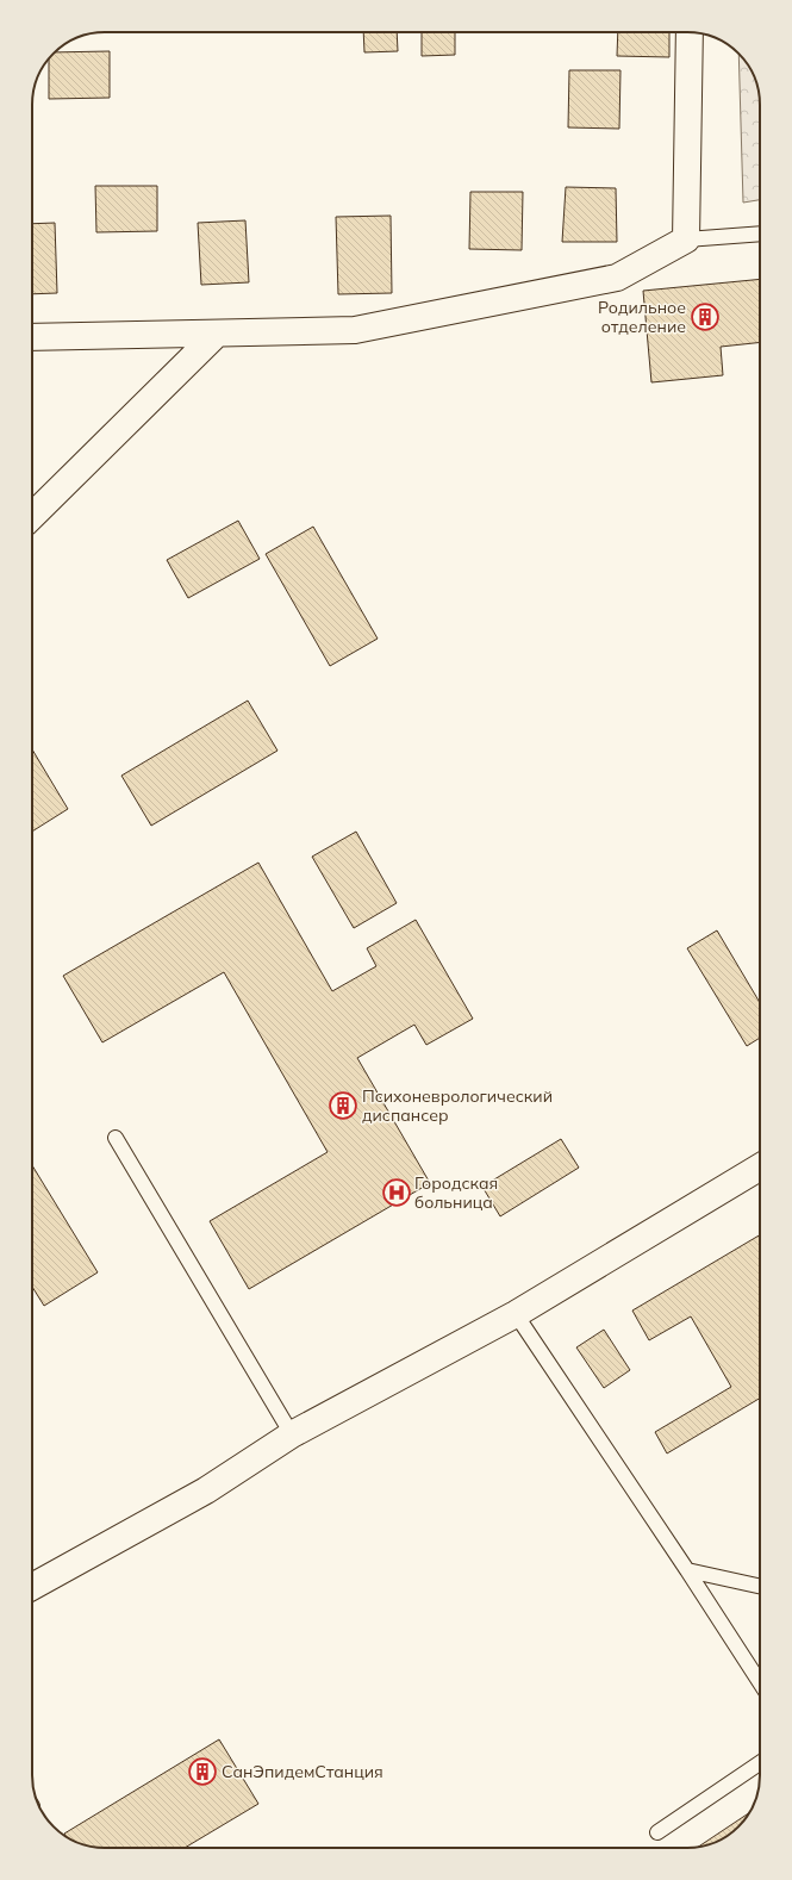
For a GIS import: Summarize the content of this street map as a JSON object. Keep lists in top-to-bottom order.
{
  "places": {
    "building": ["Родильное отделение", "Психоневрологический диспансер", "СанЭпидемСтанция"],
    "hospital": ["Городская больница"]
  }
}
